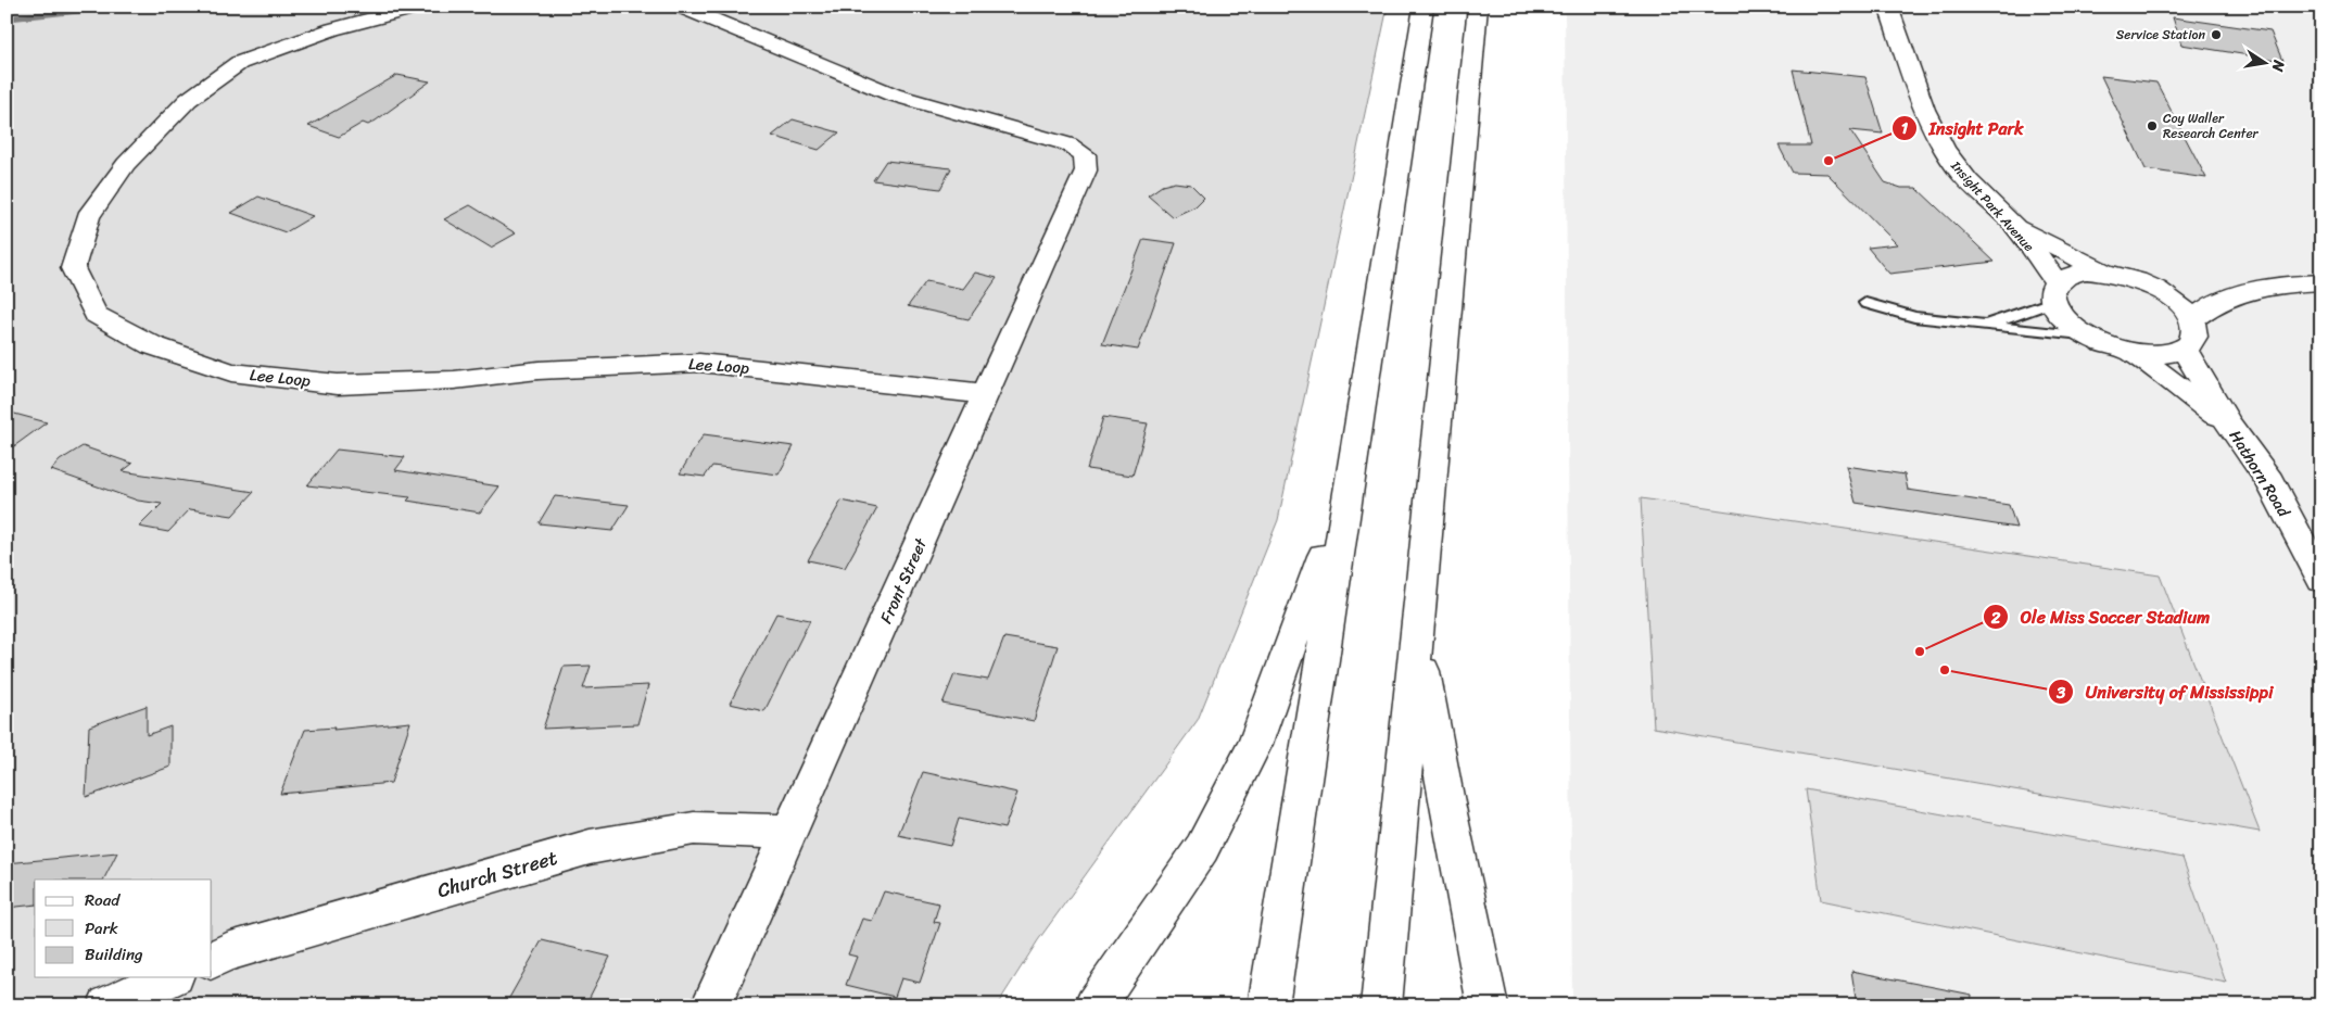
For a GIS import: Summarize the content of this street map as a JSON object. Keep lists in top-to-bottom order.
{
  "streets": {
    "main road": [
      "Insight Park Avenue",
      "Lee Loop",
      "Hathorn Road",
      "Front Street",
      "Church Street"
    ]
  },
  "crossings": [
    ["Insight Park Avenue", "Hathorn Road"],
    ["Lee Loop", "Front Street"],
    ["Front Street", "Church Street"]
  ],
  "places": [
    "Service Station",
    "Coy Waller Research Center",
    "Insight Park",
    "Ole Miss Soccer Stadium",
    "University of Mississippi"
  ],
  "legend": ["Road", "Park", "Building"],
  "north": "right"
}
